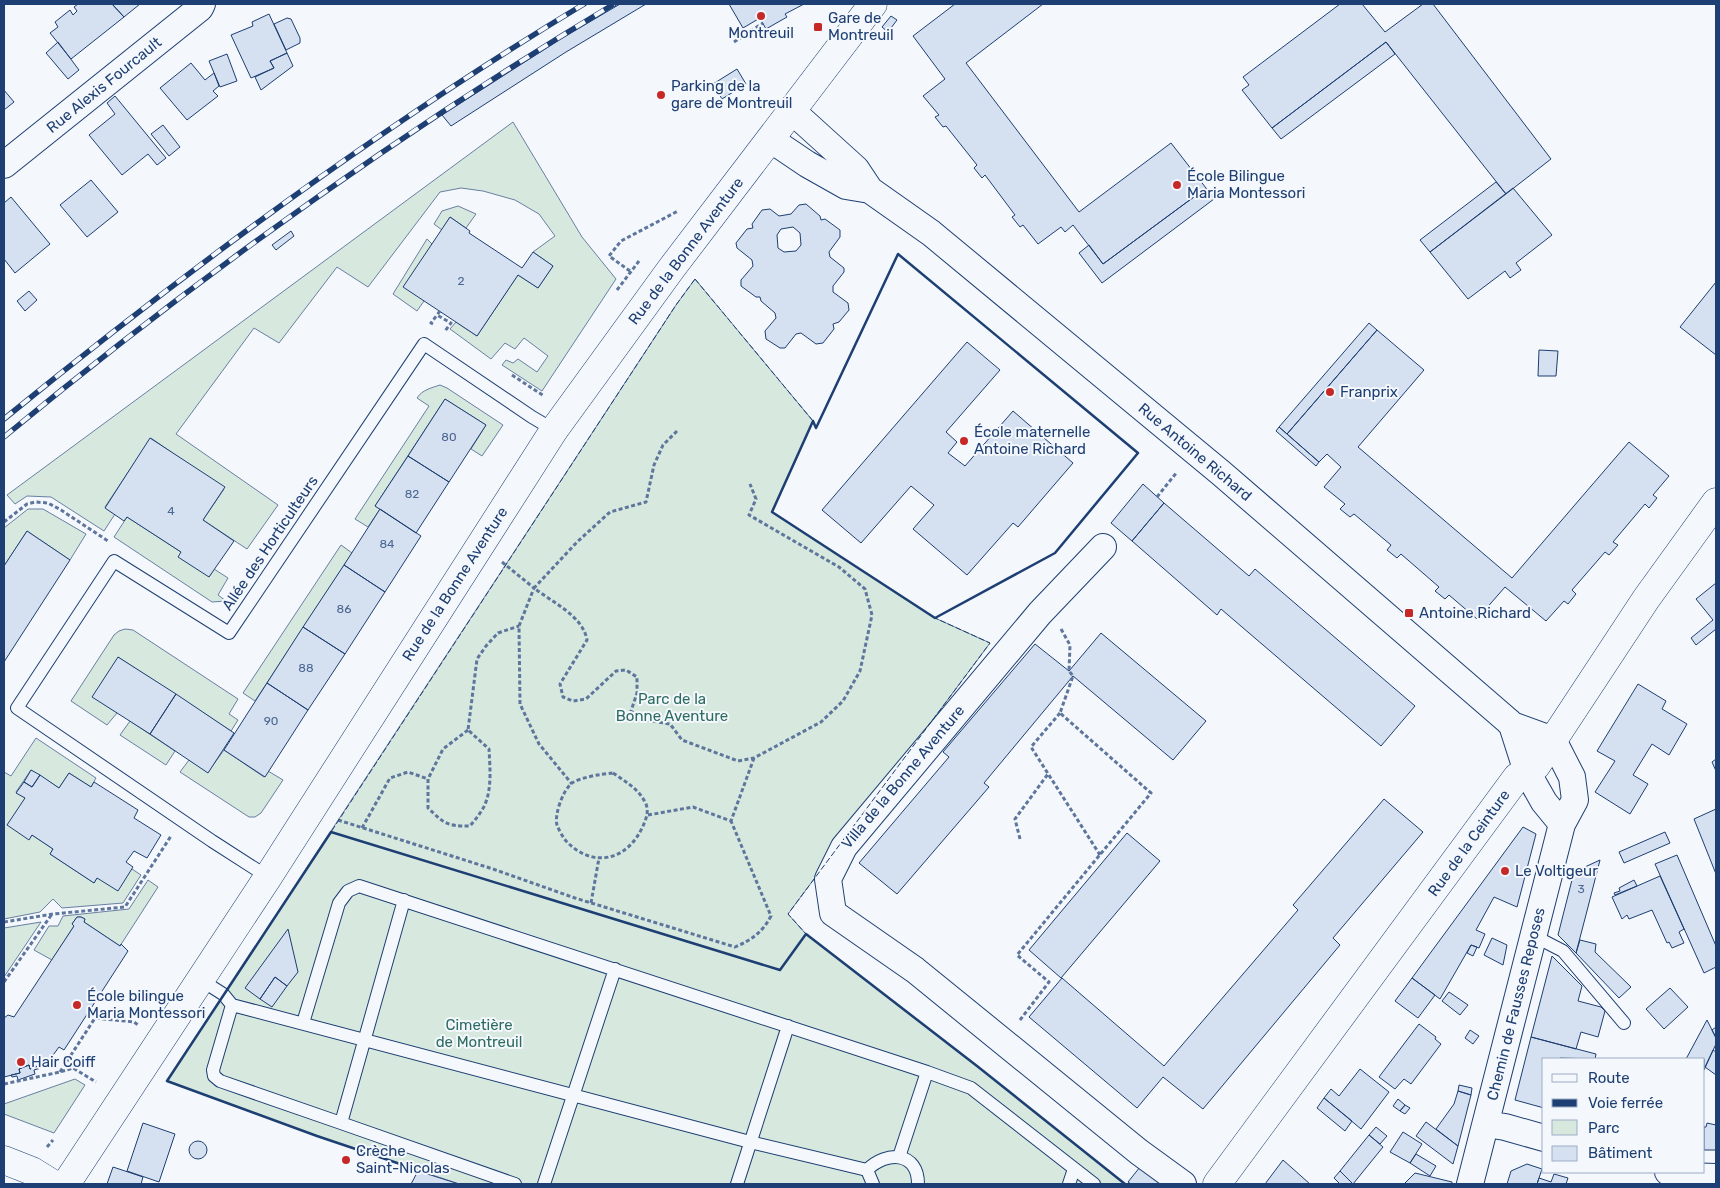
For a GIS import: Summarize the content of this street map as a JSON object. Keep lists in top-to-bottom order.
{
  "streets": {
    "street": [
      "Rue Alexis Fourcault",
      "Rue de la Bonne Aventure",
      "Rue Antoine Richard",
      "Villa de la Bonne Aventure",
      "Rue de la Ceinture",
      "Chemin de Fausses Reposes"
    ],
    "lane": ["Allée des Horticulteurs"]
  },
  "crossings": [
    ["Rue de la Bonne Aventure", "Rue Antoine Richard"],
    ["Rue de la Bonne Aventure", "Allée des Horticulteurs"],
    ["Rue Antoine Richard", "Rue de la Ceinture"],
    ["Rue Antoine Richard", "Chemin de Fausses Reposes"],
    ["Rue de la Ceinture", "Chemin de Fausses Reposes"]
  ],
  "parks": ["Parc de la Bonne Aventure", "Cimetière de Montreuil"],
  "places": {
    "other": [
      "Montreuil",
      "Parking de la gare de Montreuil",
      "École Bilingue Maria Montessori",
      "Franprix",
      "École maternelle Antoine Richard",
      "Le Voltigeur",
      "École bilingue Maria Montessori",
      "Hair Coiff",
      "Crèche Saint-Nicolas"
    ],
    "transit": ["Gare de Montreuil", "Antoine Richard"]
  },
  "house_numbers": [
    "2",
    "80",
    "82",
    "4",
    "84",
    "86",
    "88",
    "90",
    "3"
  ],
  "legend": [
    "Route",
    "Voie ferrée",
    "Parc",
    "Bâtiment"
  ]
}
